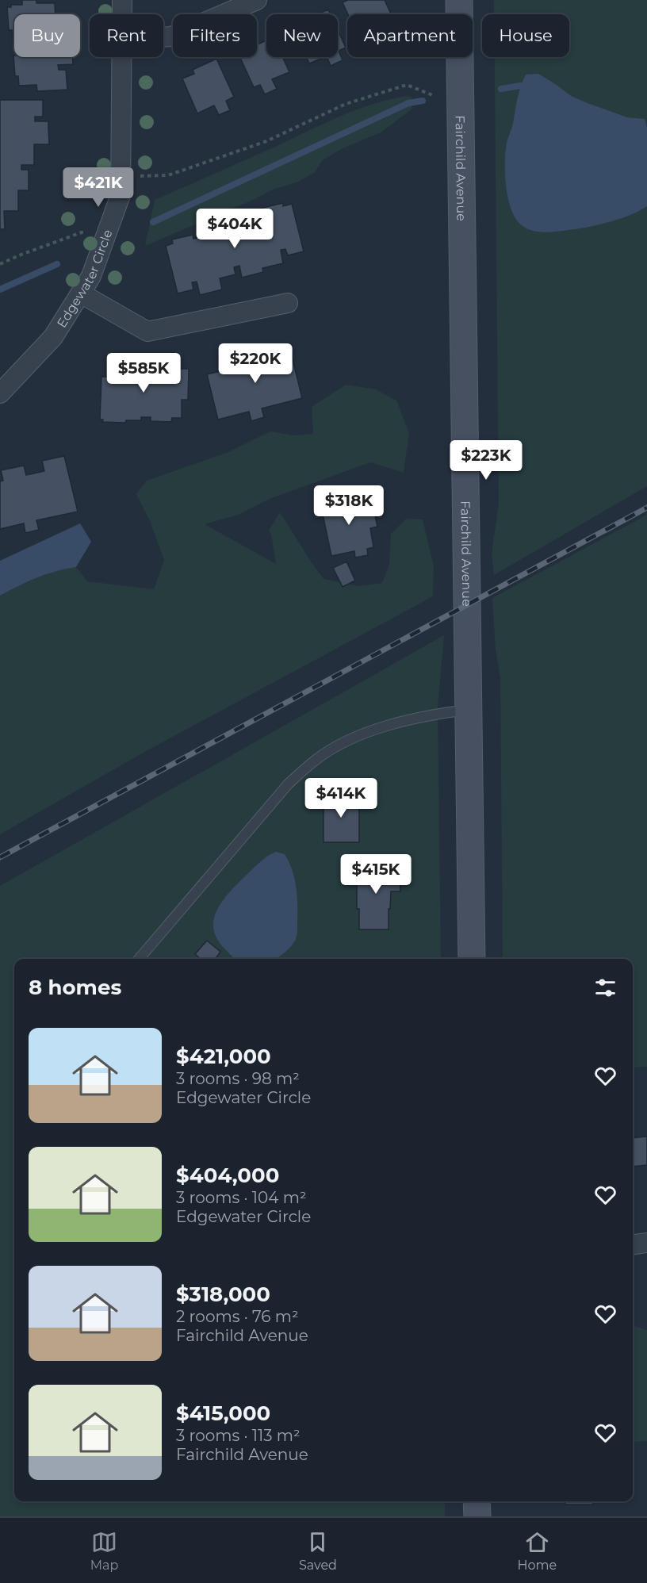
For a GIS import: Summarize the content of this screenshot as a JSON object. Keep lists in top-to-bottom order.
{
  "streets": {
    "main road": ["Fairchild Avenue"],
    "street": ["Edgewater Circle"]
  },
  "page": {
    "chip": [
      "Buy",
      "Rent",
      "Filters",
      "New",
      "Apartment",
      "House"
    ],
    "price": [
      "$421K",
      "$404K",
      "$220K",
      "$585K",
      "$223K",
      "$318K",
      "$414K",
      "$415K"
    ],
    "heading": "8 homes",
    "list": [
      {
        "name": "$421,000",
        "note": "3 rooms · 98 m² · Edgewater Circle"
      },
      {
        "name": "$404,000",
        "note": "3 rooms · 104 m² · Edgewater Circle"
      },
      {
        "name": "$318,000",
        "note": "2 rooms · 76 m² · Fairchild Avenue"
      },
      {
        "name": "$415,000",
        "note": "3 rooms · 113 m² · Fairchild Avenue"
      }
    ],
    "tabs": ["Map", "Saved", "Home"]
  }
}
